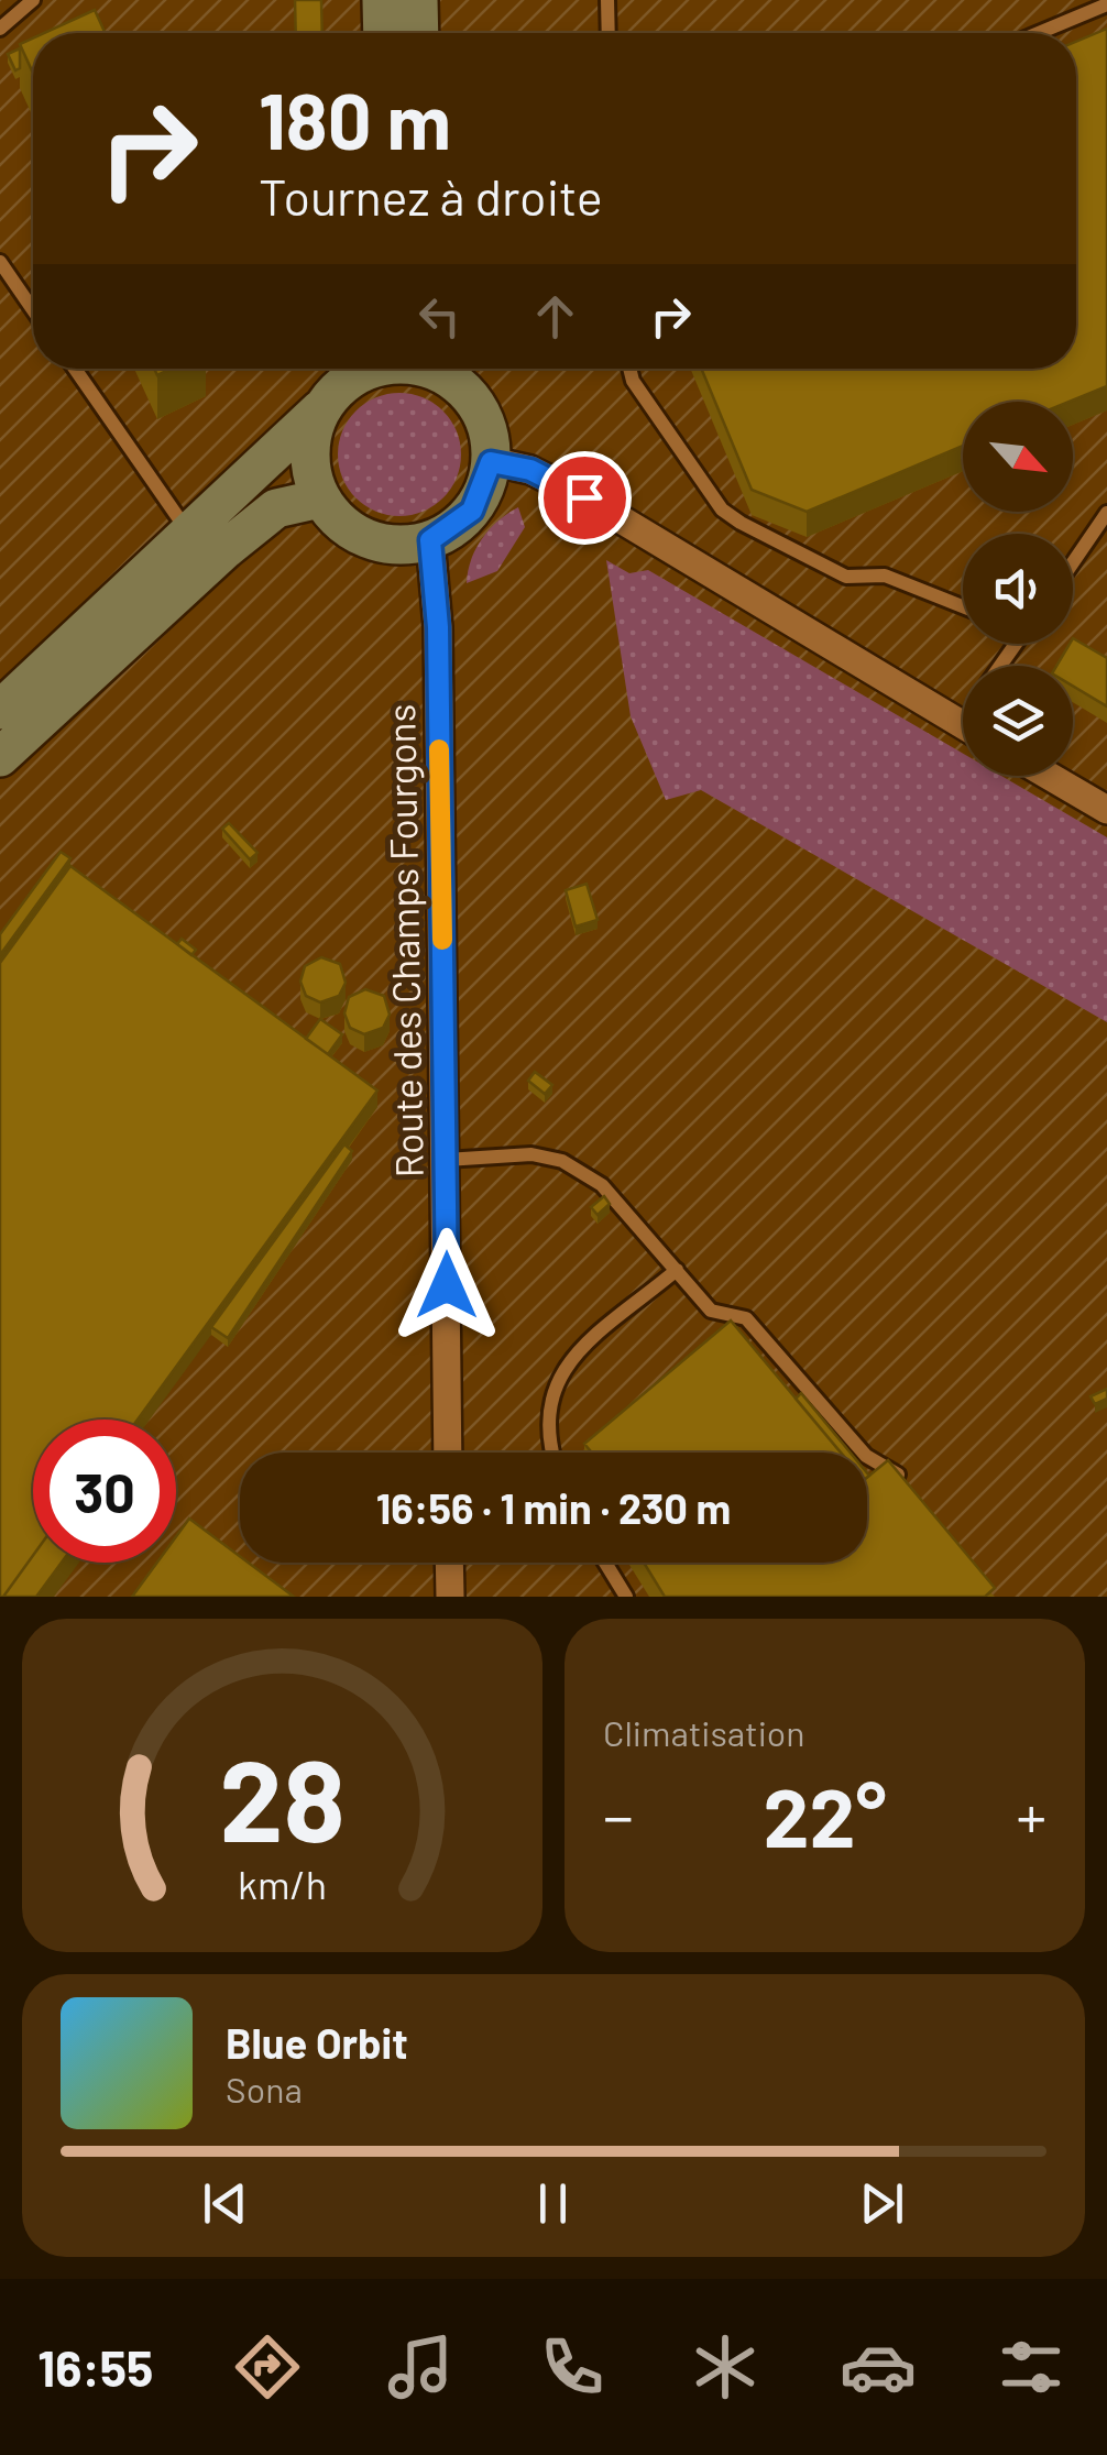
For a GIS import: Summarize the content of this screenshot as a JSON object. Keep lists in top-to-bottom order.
{
  "streets": {
    "street": ["Route des Champs Fourgons"]
  },
  "north": "bottom right",
  "page": {
    "turn": ["180 m", "Tournez à droite"],
    "limit": "30",
    "trip": "16:56 · 1 min · 230 m",
    "tile": "Climatisation",
    "heat": ["−", "22°", "+"],
    "song": ["Blue Orbit", "Sona"],
    "tabs": "16:55",
    "gauge": ["28", "km/h"]
  }
}
